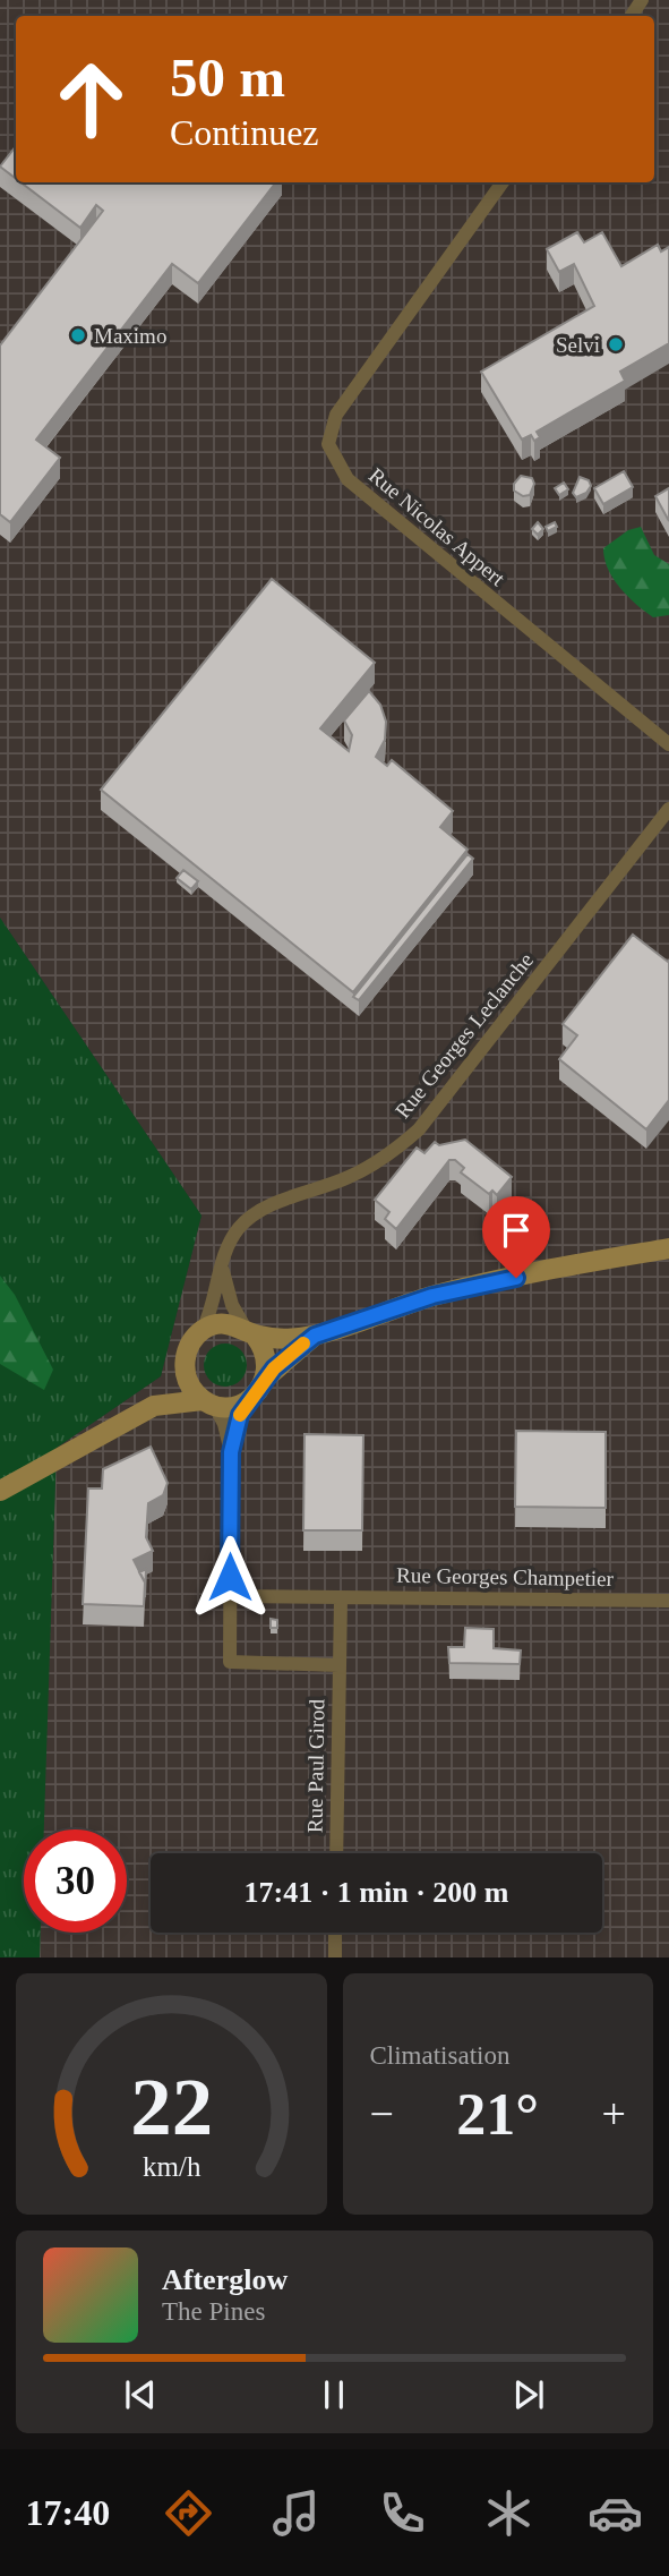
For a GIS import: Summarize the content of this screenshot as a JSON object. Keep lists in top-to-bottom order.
{
  "streets": {
    "street": [
      "Rue Nicolas Appert",
      "Rue Georges Leclanche",
      "Rue Georges Champetier",
      "Rue Paul Girod"
    ]
  },
  "places": ["Maximo", "Selvi"],
  "page": {
    "turn": ["50 m", "Continuez"],
    "limit": "30",
    "trip": "17:41 · 1 min · 200 m",
    "tile": "Climatisation",
    "heat": ["−", "21°", "+"],
    "song": ["Afterglow", "The Pines"],
    "tabs": "17:40",
    "gauge": ["22", "km/h"]
  }
}
